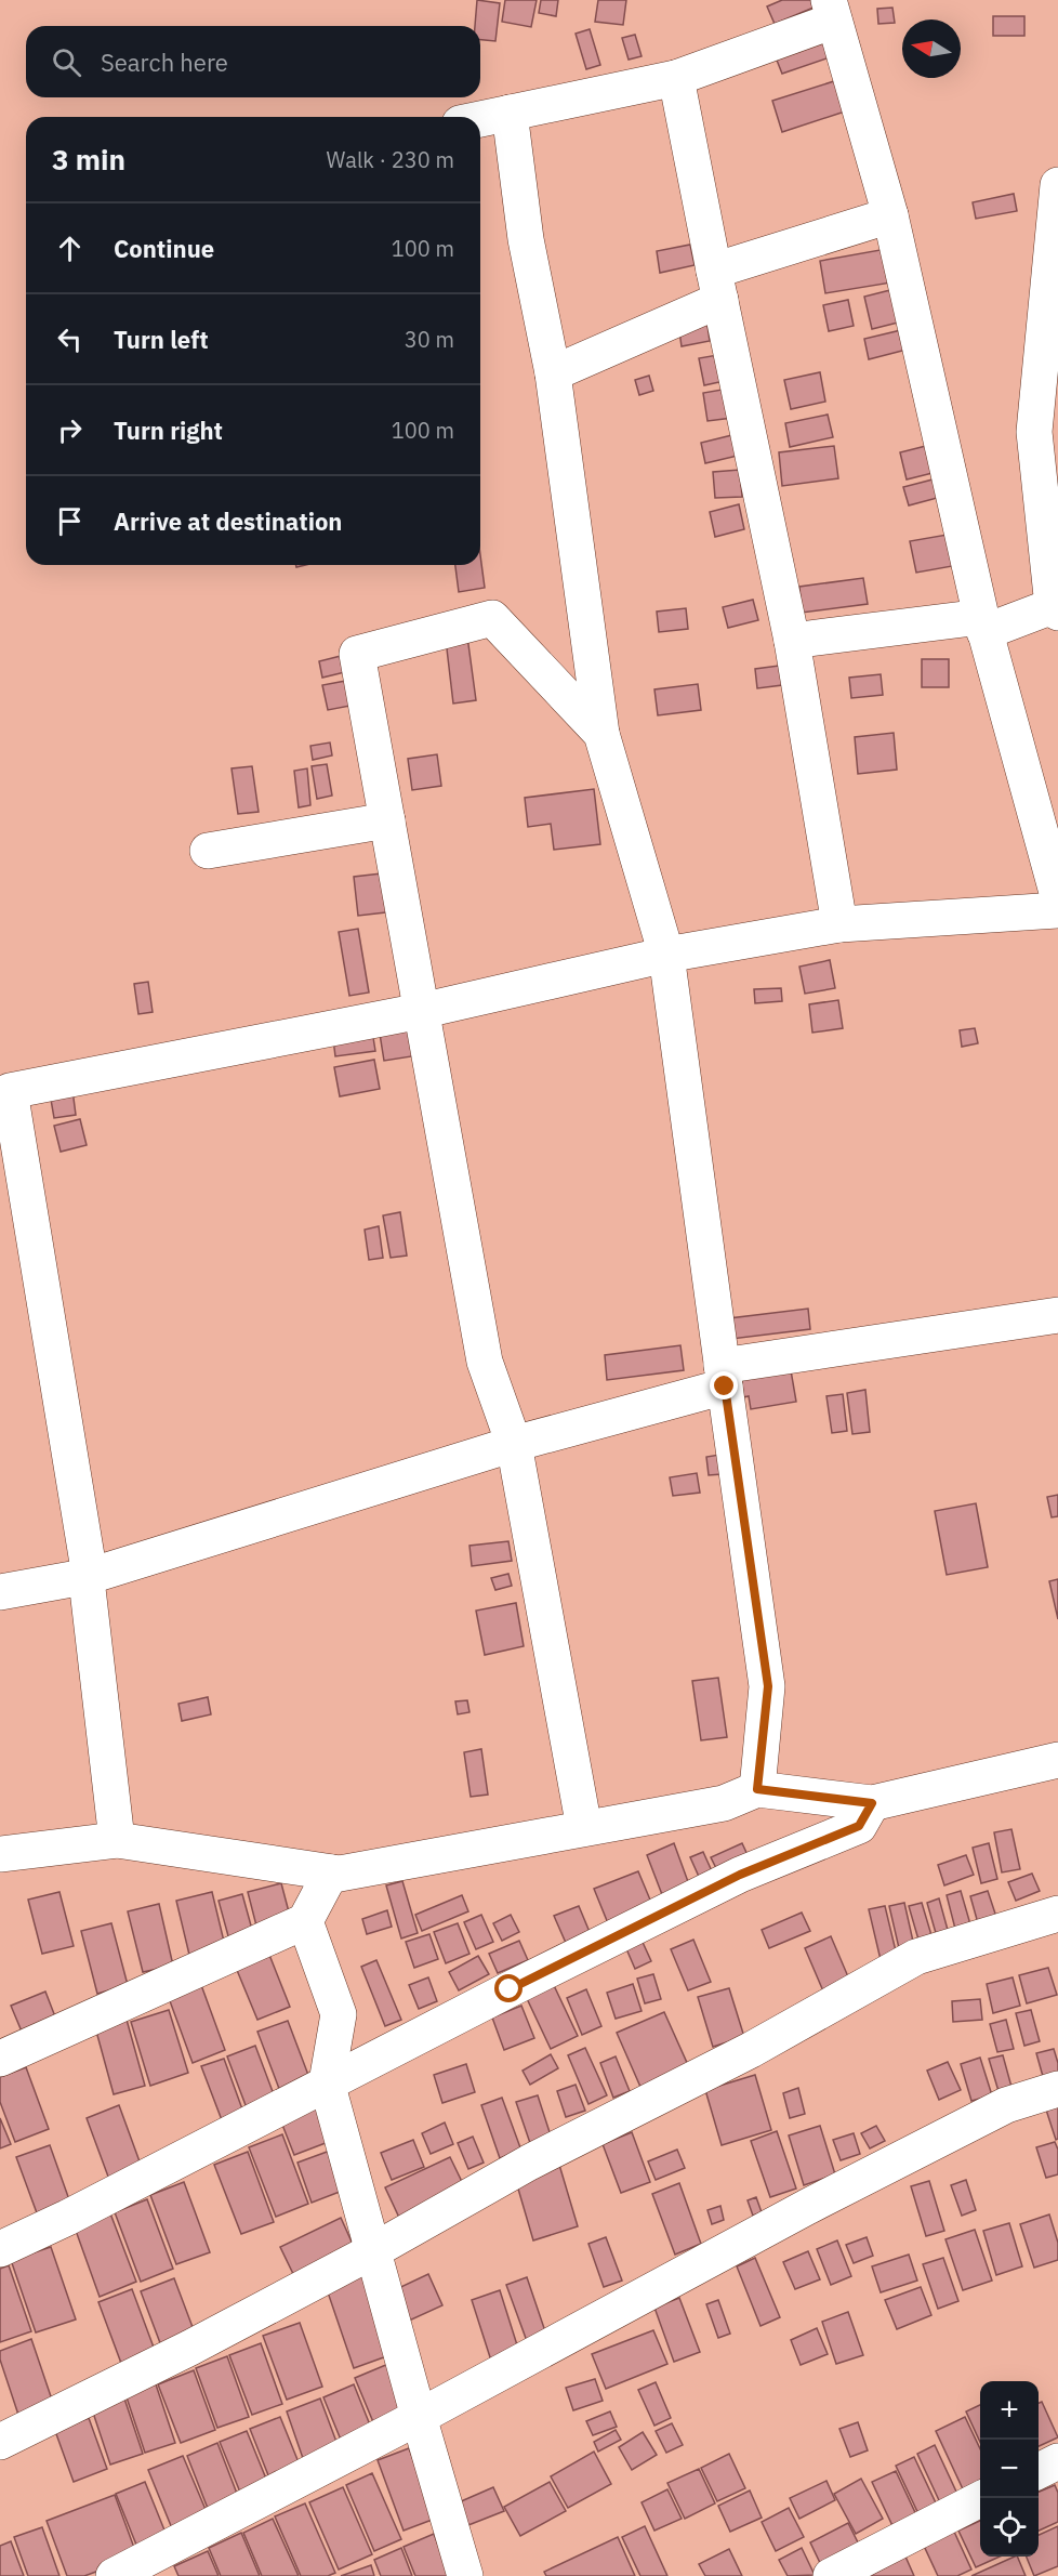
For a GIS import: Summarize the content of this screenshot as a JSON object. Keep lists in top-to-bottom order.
{
  "north": "left",
  "page": {
    "search": "Search here",
    "heading": ["3 min", "Walk · 230 m"],
    "list": [
      ["Continue", "100 m"],
      ["Turn left", "30 m"],
      ["Turn right", "100 m"],
      "Arrive at destination"
    ],
    "map_buttons": ["+", "−"]
  }
}
